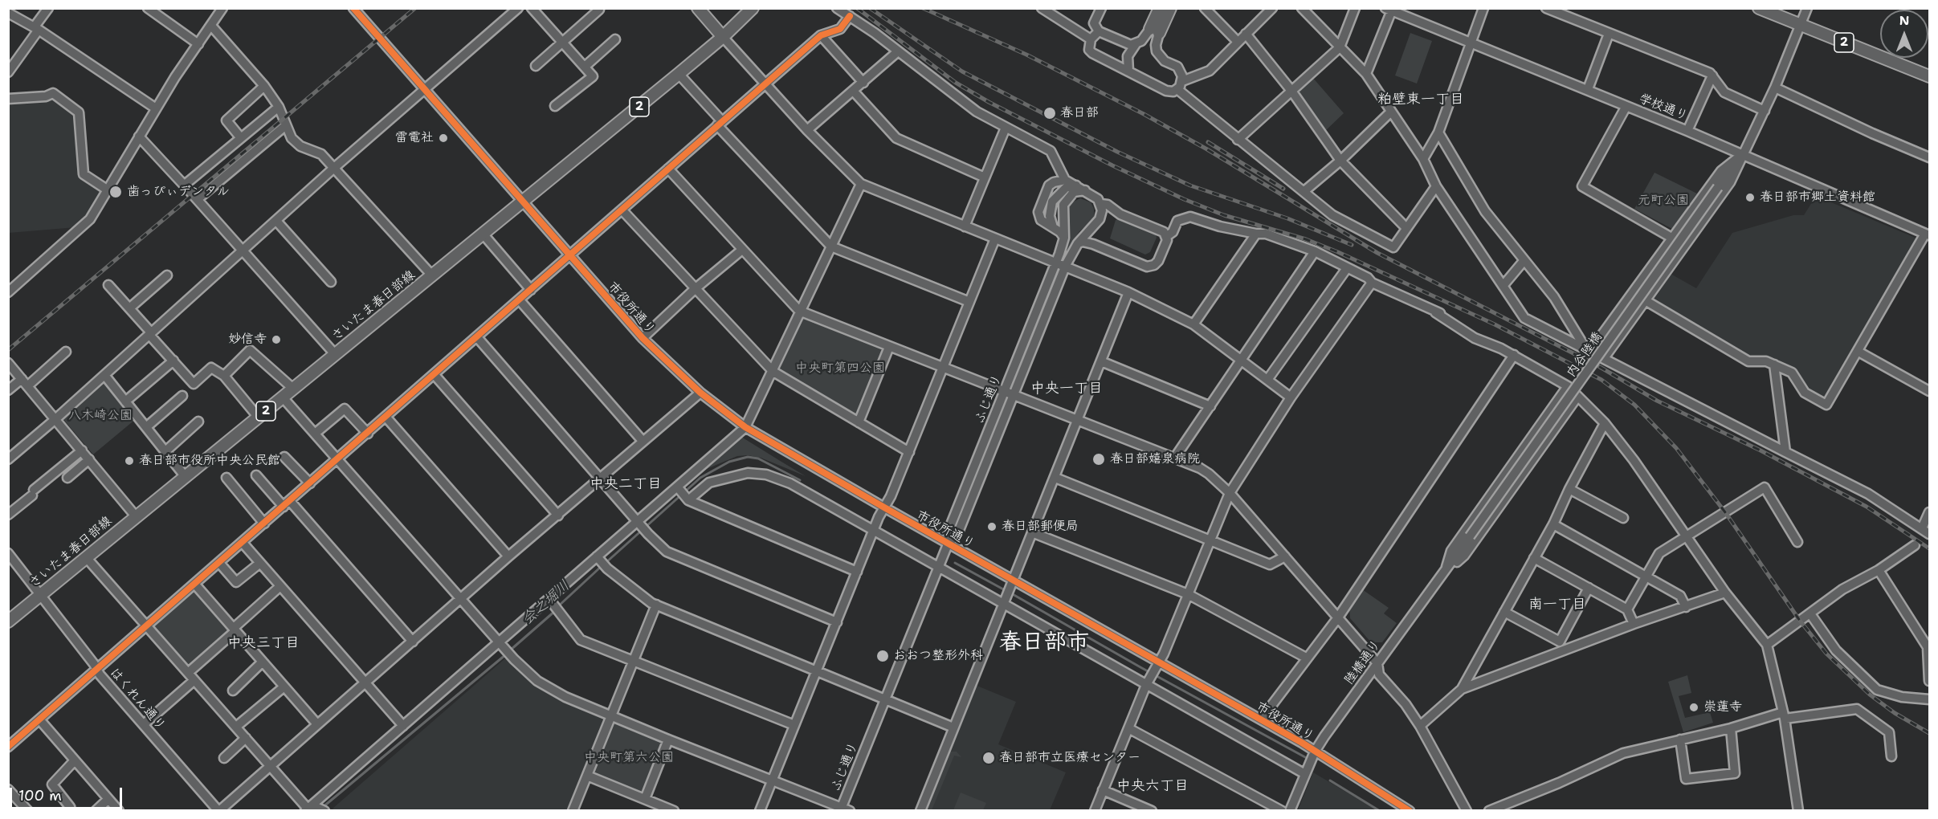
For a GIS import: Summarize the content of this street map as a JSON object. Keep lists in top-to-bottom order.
{
  "streets": {
    "main road": ["2", "さいたま春日部線"],
    "street": [
      "学校通り",
      "市役所通り",
      "内谷陸橋",
      "ふじ通り",
      "陸橋通り",
      "はくれん通り"
    ]
  },
  "crossings": [
    ["学校通り", "内谷陸橋"],
    ["さいたま春日部線", "市役所通り"],
    ["さいたま春日部線", "はくれん通り"],
    ["市役所通り", "ふじ通り"],
    ["市役所通り", "陸橋通り"],
    ["内谷陸橋", "陸橋通り"]
  ],
  "districts": [
    "粕壁東一丁目",
    "中央一丁目",
    "中央二丁目",
    "南一丁目",
    "中央三丁目",
    "春日部市",
    "中央六丁目"
  ],
  "water": ["会之堀川"],
  "parks": [
    "元町公園",
    "中央町第四公園",
    "八木崎公園",
    "中央町第六公園"
  ],
  "places": [
    "春日部",
    "雷電社",
    "歯っぴぃデンタル",
    "春日部市郷土資料館",
    "妙信寺",
    "春日部嬉泉病院",
    "春日部市役所中央公民館",
    "春日部郵便局",
    "おおつ整形外科",
    "崇蓮寺",
    "春日部市立医療センター"
  ],
  "scale_bar": "100 m",
  "north": "top"
}
